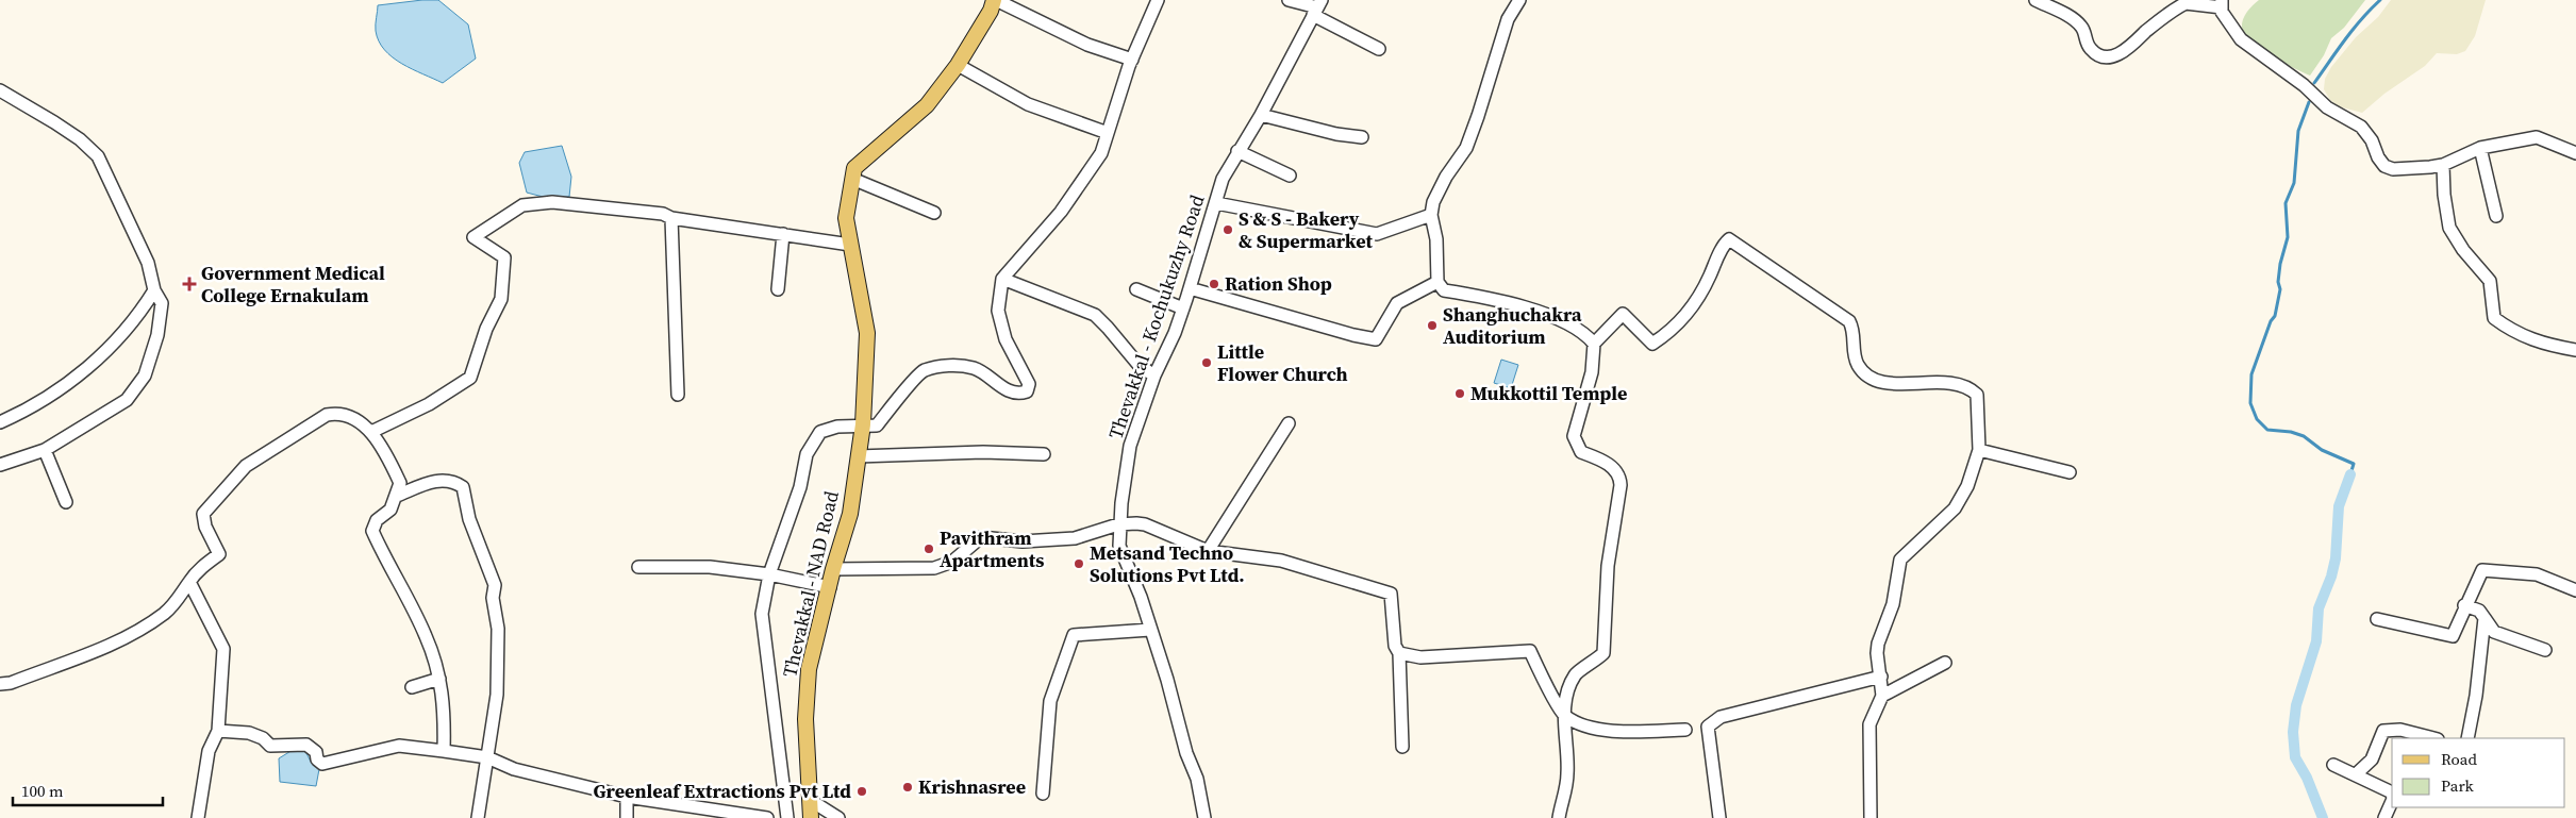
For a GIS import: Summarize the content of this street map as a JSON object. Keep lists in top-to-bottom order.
{
  "streets": {
    "main road": ["Thevakkal - NAD Road"],
    "street": ["Thevakkal - Kochukuzhy Road"]
  },
  "places": {
    "other": [
      "S & S - Bakery & Supermarket",
      "Ration Shop",
      "Shanghuchakra Auditorium",
      "Little Flower Church",
      "Mukkottil Temple",
      "Pavithram Apartments",
      "Metsand Techno Solutions Pvt Ltd.",
      "Krishnasree",
      "Greenleaf Extractions Pvt Ltd"
    ],
    "health": ["Government Medical College Ernakulam"]
  },
  "legend": ["Road", "Park"],
  "scale_bar": "100 m"
}
